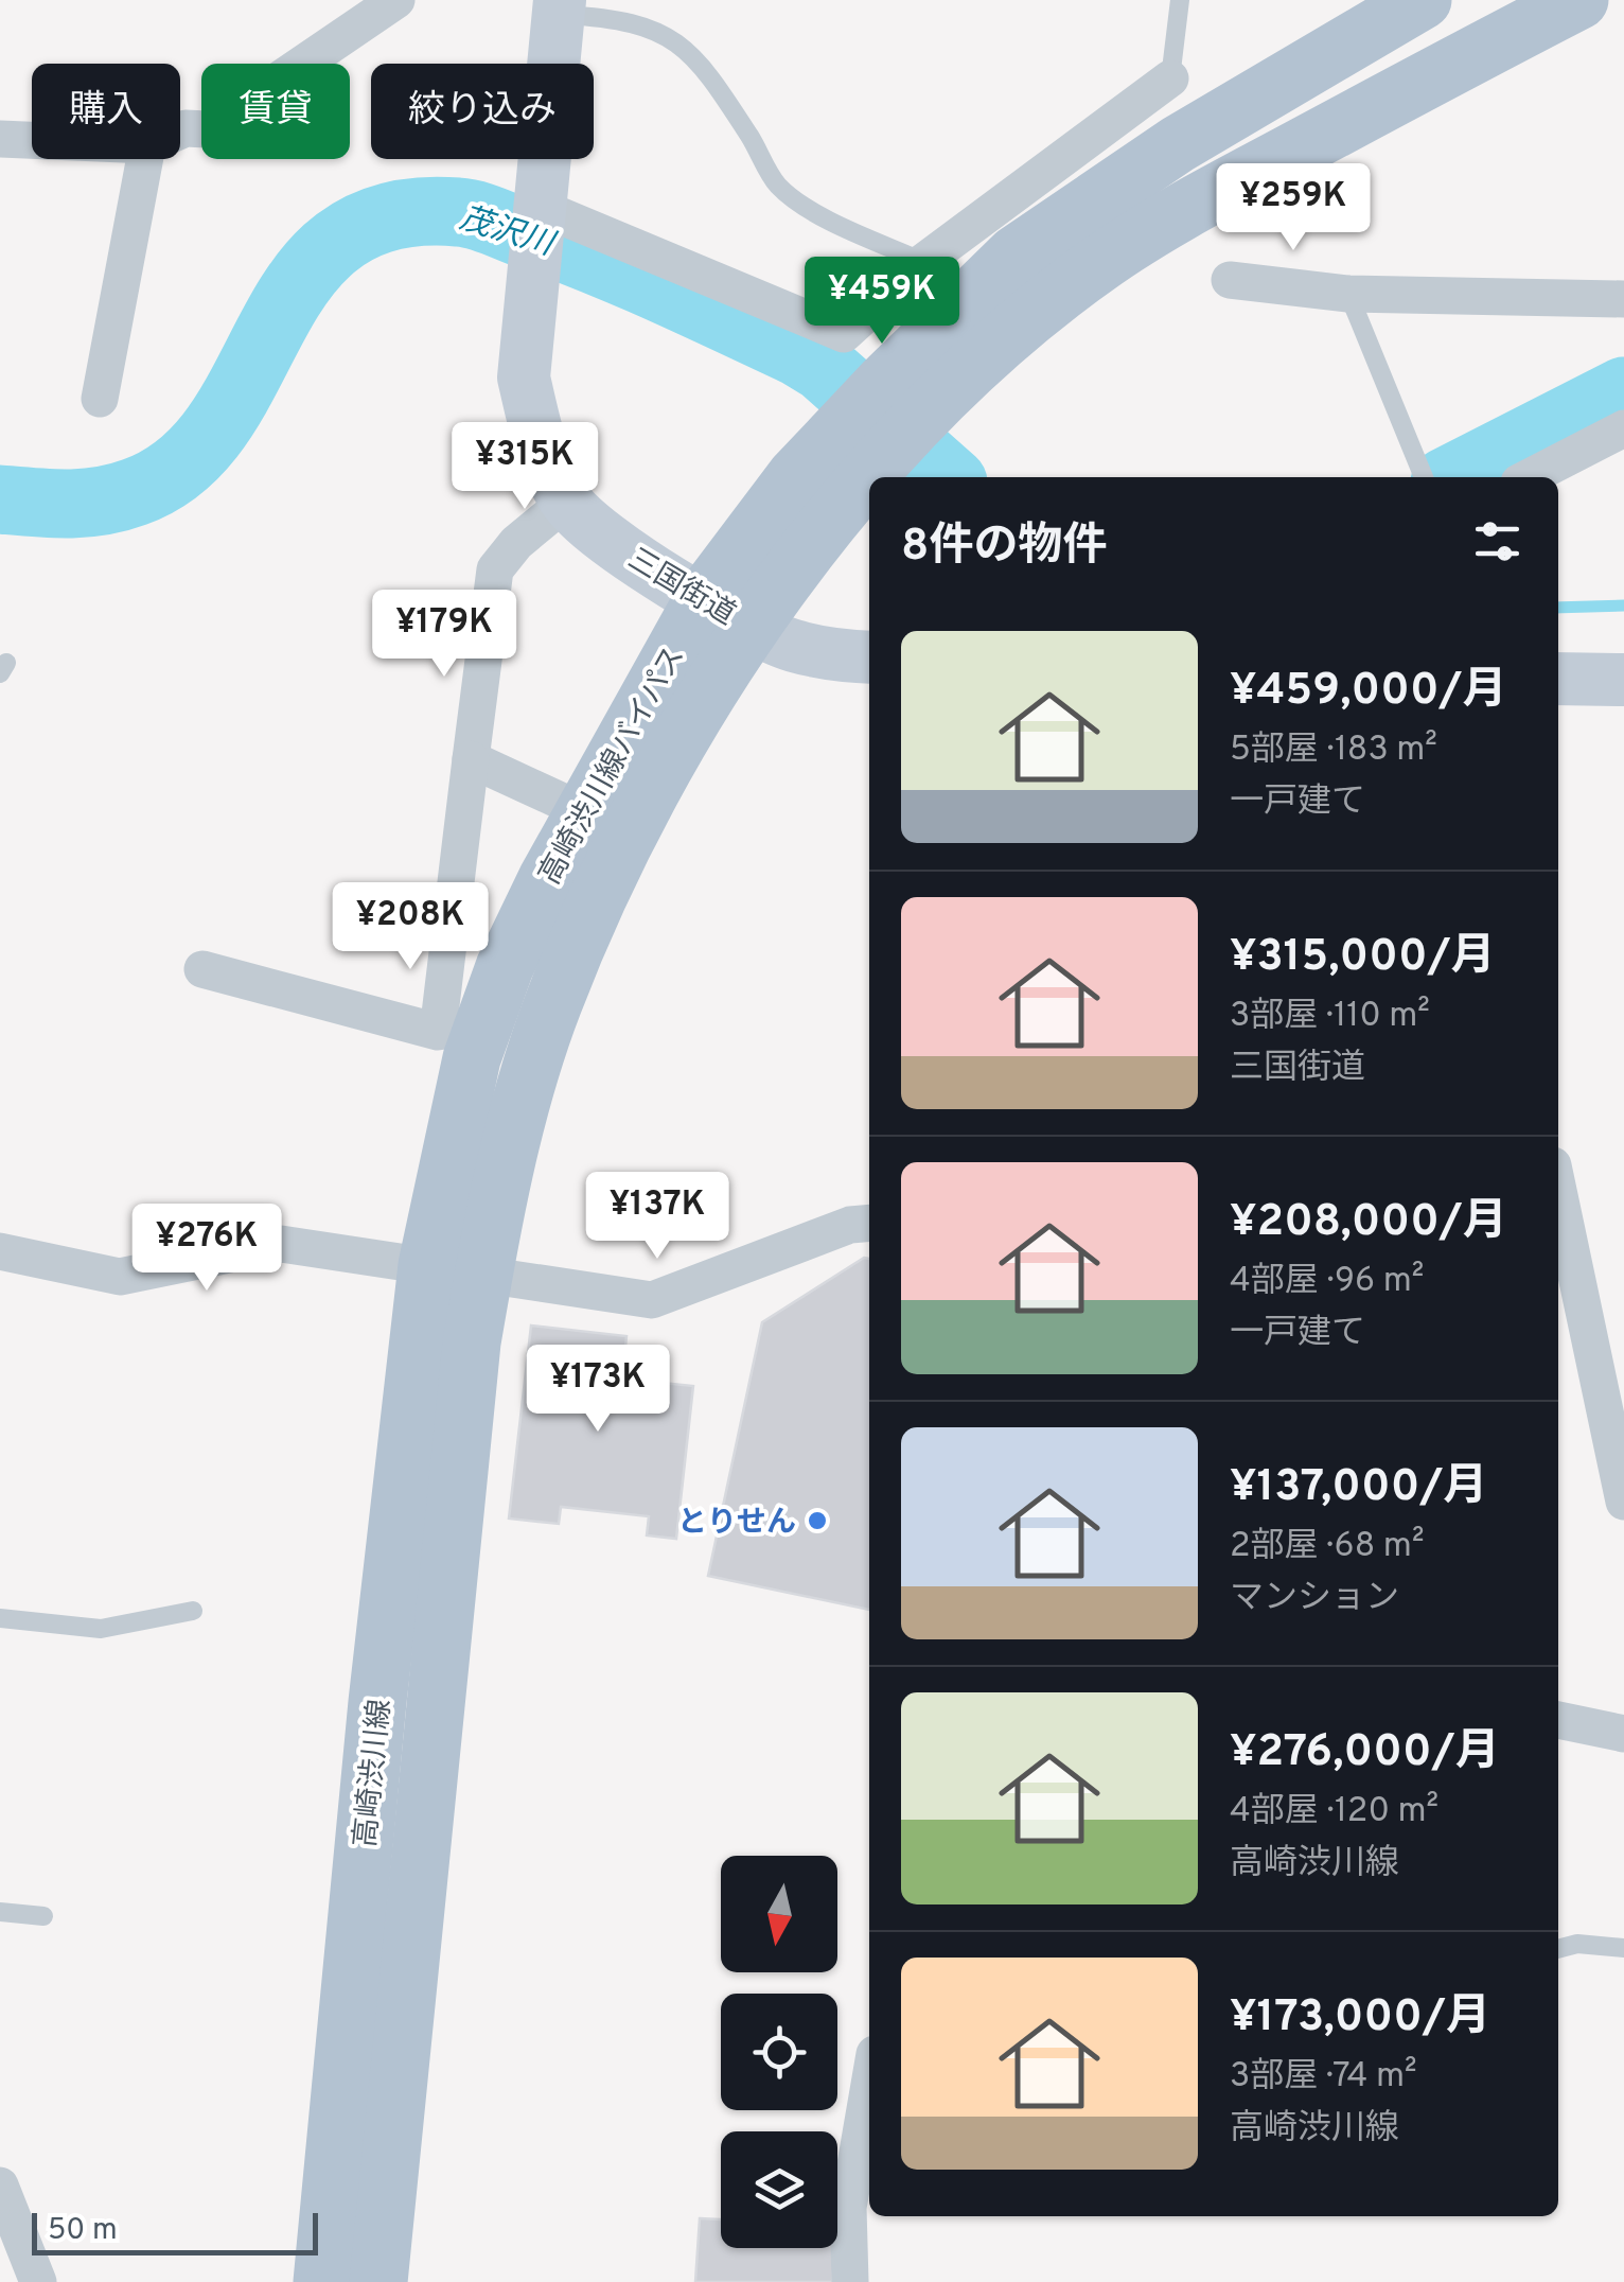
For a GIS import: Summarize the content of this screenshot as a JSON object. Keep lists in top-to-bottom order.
{
  "streets": {
    "main road": ["高崎渋川線バイパス", "高崎渋川線"],
    "street": ["三国街道"]
  },
  "crossings": [
    ["三国街道", "高崎渋川線バイパス"],
    ["高崎渋川線バイパス", "高崎渋川線"]
  ],
  "water": ["茂沢川"],
  "places": ["とりせん"],
  "scale_bar": "50 m",
  "north": "bottom",
  "page": {
    "chip": ["購入", "賃貸", "絞り込み"],
    "price": [
      "¥259K",
      "¥459K",
      "¥315K",
      "¥179K",
      "¥208K",
      "¥137K",
      "¥276K",
      "¥173K"
    ],
    "heading": "8件の物件",
    "list": [
      {
        "name": "¥459,000/月",
        "note": "5部屋 · 183 m² · 一戸建て"
      },
      {
        "name": "¥315,000/月",
        "note": "3部屋 · 110 m² · 三国街道"
      },
      {
        "name": "¥208,000/月",
        "note": "4部屋 · 96 m² · 一戸建て"
      },
      {
        "name": "¥137,000/月",
        "note": "2部屋 · 68 m² · マンション"
      },
      {
        "name": "¥276,000/月",
        "note": "4部屋 · 120 m² · 高崎渋川線"
      },
      {
        "name": "¥173,000/月",
        "note": "3部屋 · 74 m² · 高崎渋川線"
      }
    ],
    "scale": "50 m"
  }
}
